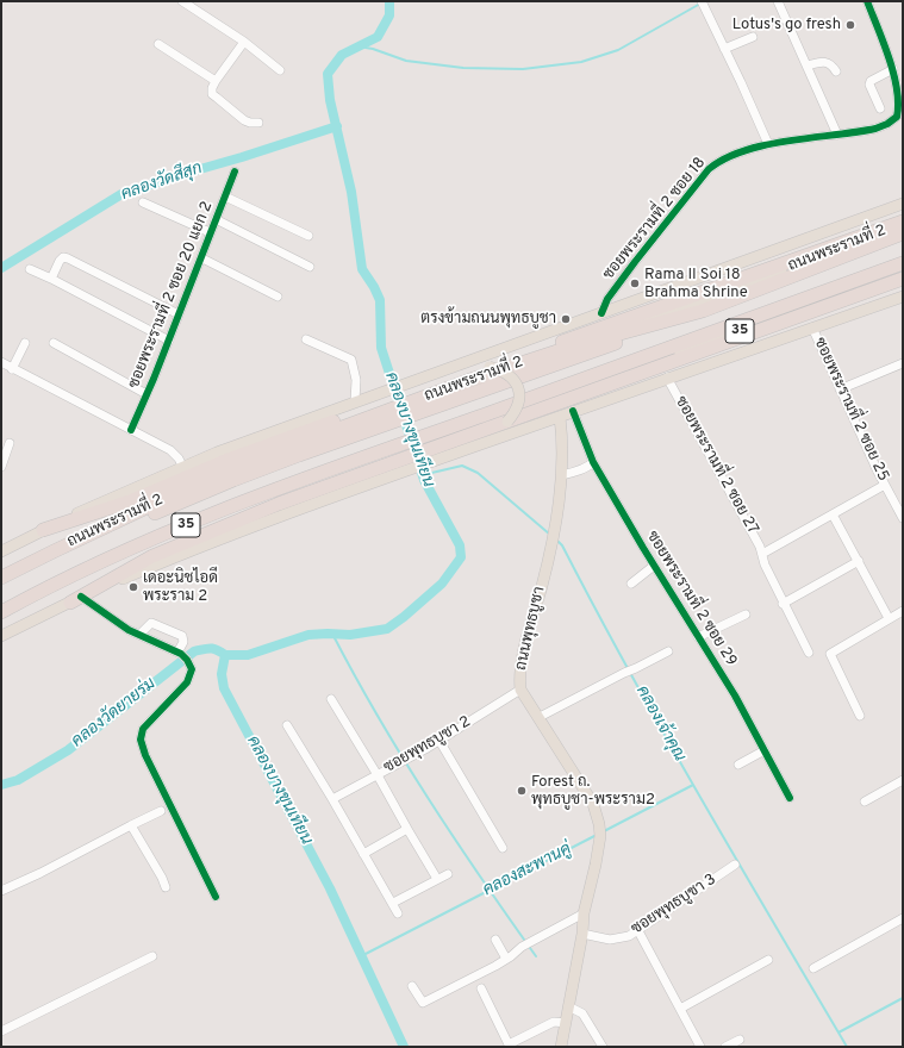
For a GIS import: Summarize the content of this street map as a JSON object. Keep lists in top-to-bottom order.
{
  "streets": {
    "highway": ["ถนนพระรามที่ 2", "35"],
    "main road": ["ถนนพุทธบูชา"],
    "street": [
      "ซอยพระรามที่ 2 ซอย 18",
      "ซอยพระรามที่ 2 ซอย 20 แยก 2",
      "ซอยพระรามที่ 2 ซอย 25",
      "ซอยพระรามที่ 2 ซอย 27",
      "ซอยพระรามที่ 2 ซอย 29",
      "ซอยพุทธบูชา 2",
      "ซอยพุทธบูชา 3"
    ]
  },
  "crossings": [
    ["ซอยพระรามที่ 2 ซอย 18", "ถนนพระรามที่ 2"],
    ["35", "ซอยพระรามที่ 2 ซอย 25"],
    ["35", "ซอยพระรามที่ 2 ซอย 27"],
    ["35", "ซอยพระรามที่ 2 ซอย 29"],
    ["35", "ถนนพุทธบูชา"],
    ["ถนนพุทธบูชา", "ซอยพุทธบูชา 2"],
    ["ถนนพุทธบูชา", "ซอยพุทธบูชา 3"]
  ],
  "water": [
    "คลองวัดสีสุก",
    "คลองบางขุนเทียน",
    "คลองวัดยายร่ม",
    "คลองเจ้าคุณ",
    "คลองสะพานคู่"
  ],
  "places": [
    "Lotus's go fresh",
    "Rama II Soi 18 Brahma Shrine",
    "ตรงข้ามถนนพุทธบูชา",
    "เดอะนิชไอดี พระราม 2",
    "Forest ถ. พุทธบูชา-พระราม2"
  ]
}
